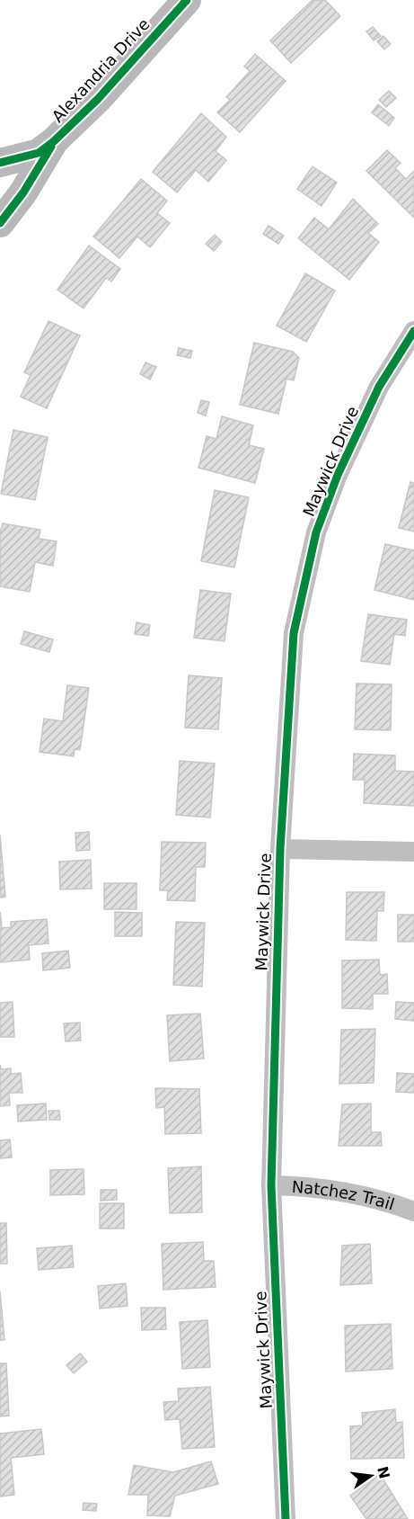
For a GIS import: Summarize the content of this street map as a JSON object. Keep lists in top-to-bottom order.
{
  "streets": {
    "main road": ["Alexandria Drive"],
    "street": ["Maywick Drive", "Natchez Trail"]
  },
  "crossings": [
    ["Maywick Drive", "Natchez Trail"]
  ],
  "north": "right"
}
